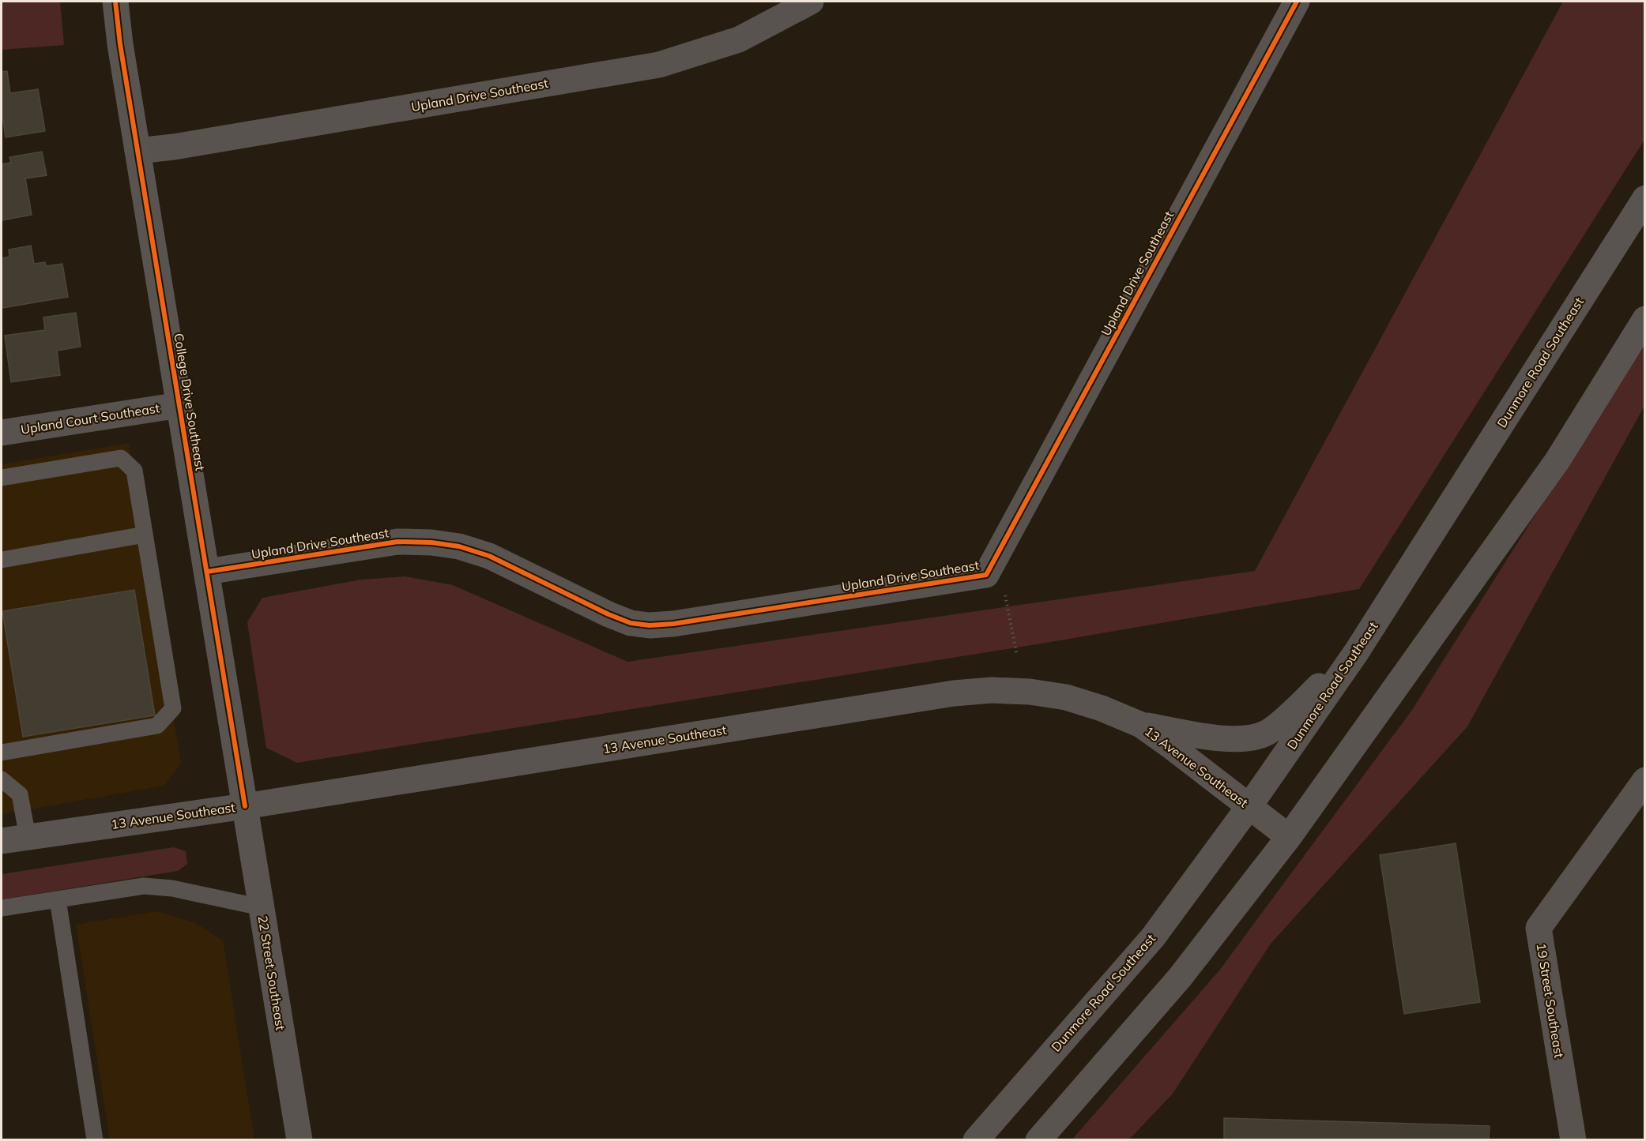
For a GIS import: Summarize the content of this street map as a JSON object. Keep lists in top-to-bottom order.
{
  "streets": {
    "main road": [
      "Dunmore Road Southeast",
      "College Drive Southeast",
      "13 Avenue Southeast",
      "22 Street Southeast"
    ],
    "street": ["Upland Drive Southeast", "Upland Court Southeast", "19 Street Southeast"]
  },
  "crossings": [
    ["Upland Drive Southeast", "College Drive Southeast"],
    ["Dunmore Road Southeast", "13 Avenue Southeast"],
    ["College Drive Southeast", "Upland Court Southeast"],
    ["College Drive Southeast", "13 Avenue Southeast"],
    ["College Drive Southeast", "22 Street Southeast"],
    ["13 Avenue Southeast", "22 Street Southeast"]
  ]
}
